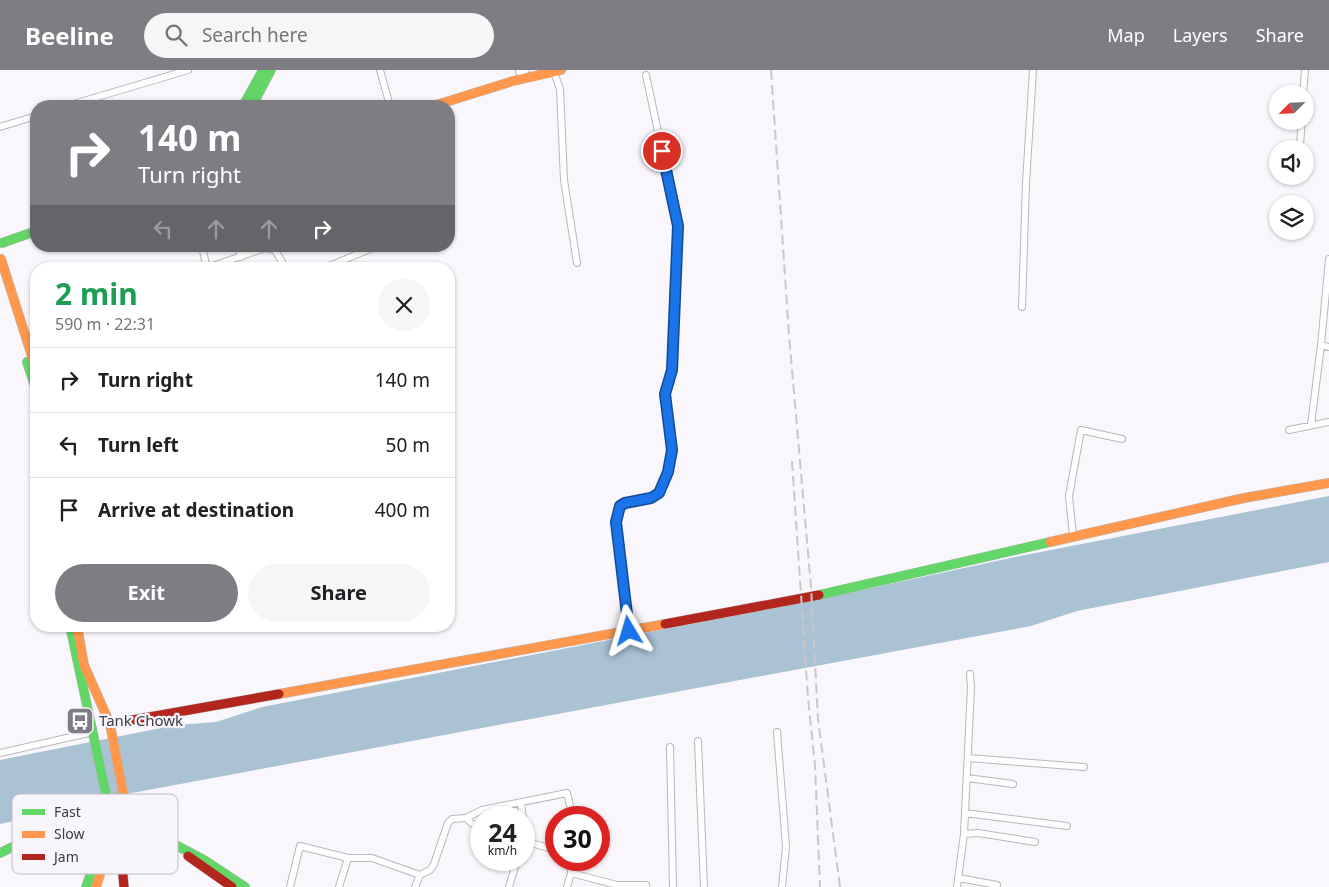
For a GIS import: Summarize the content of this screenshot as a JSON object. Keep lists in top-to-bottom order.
{
  "places": {
    "bus stop": ["Tank Chowk"]
  },
  "legend": ["Fast", "Slow", "Jam"],
  "north": "bottom left",
  "page": {
    "header": "Beeline",
    "search": "Search here",
    "nav": ["Map", "Layers", "Share"],
    "turn": ["140 m", "Turn right"],
    "heading": ["2 min", "590 m · 22:31"],
    "list": [
      {
        "name": "Turn right",
        "value": "140 m"
      },
      {
        "name": "Turn left",
        "value": "50 m"
      },
      {
        "name": "Arrive at destination",
        "value": "400 m"
      }
    ],
    "buttons": ["Exit", "Share"],
    "speed": "24 km/h",
    "limit": "30"
  }
}
